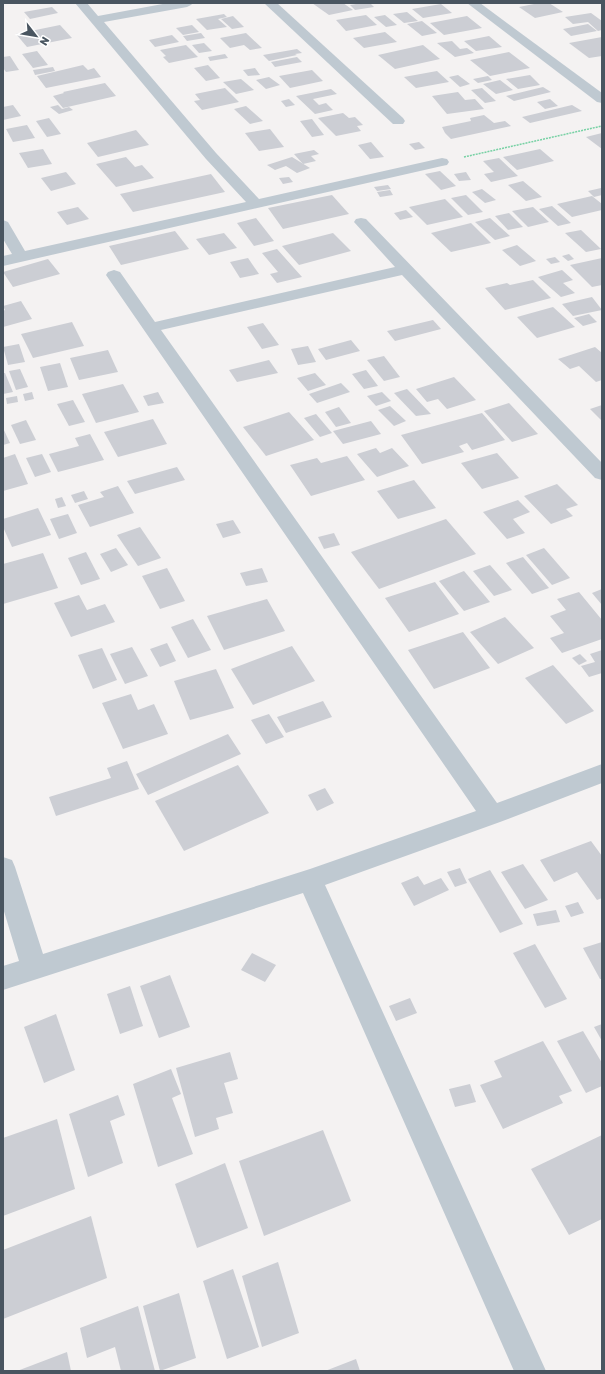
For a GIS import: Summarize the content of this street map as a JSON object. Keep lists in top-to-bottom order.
{
  "north": "bottom right"
}
